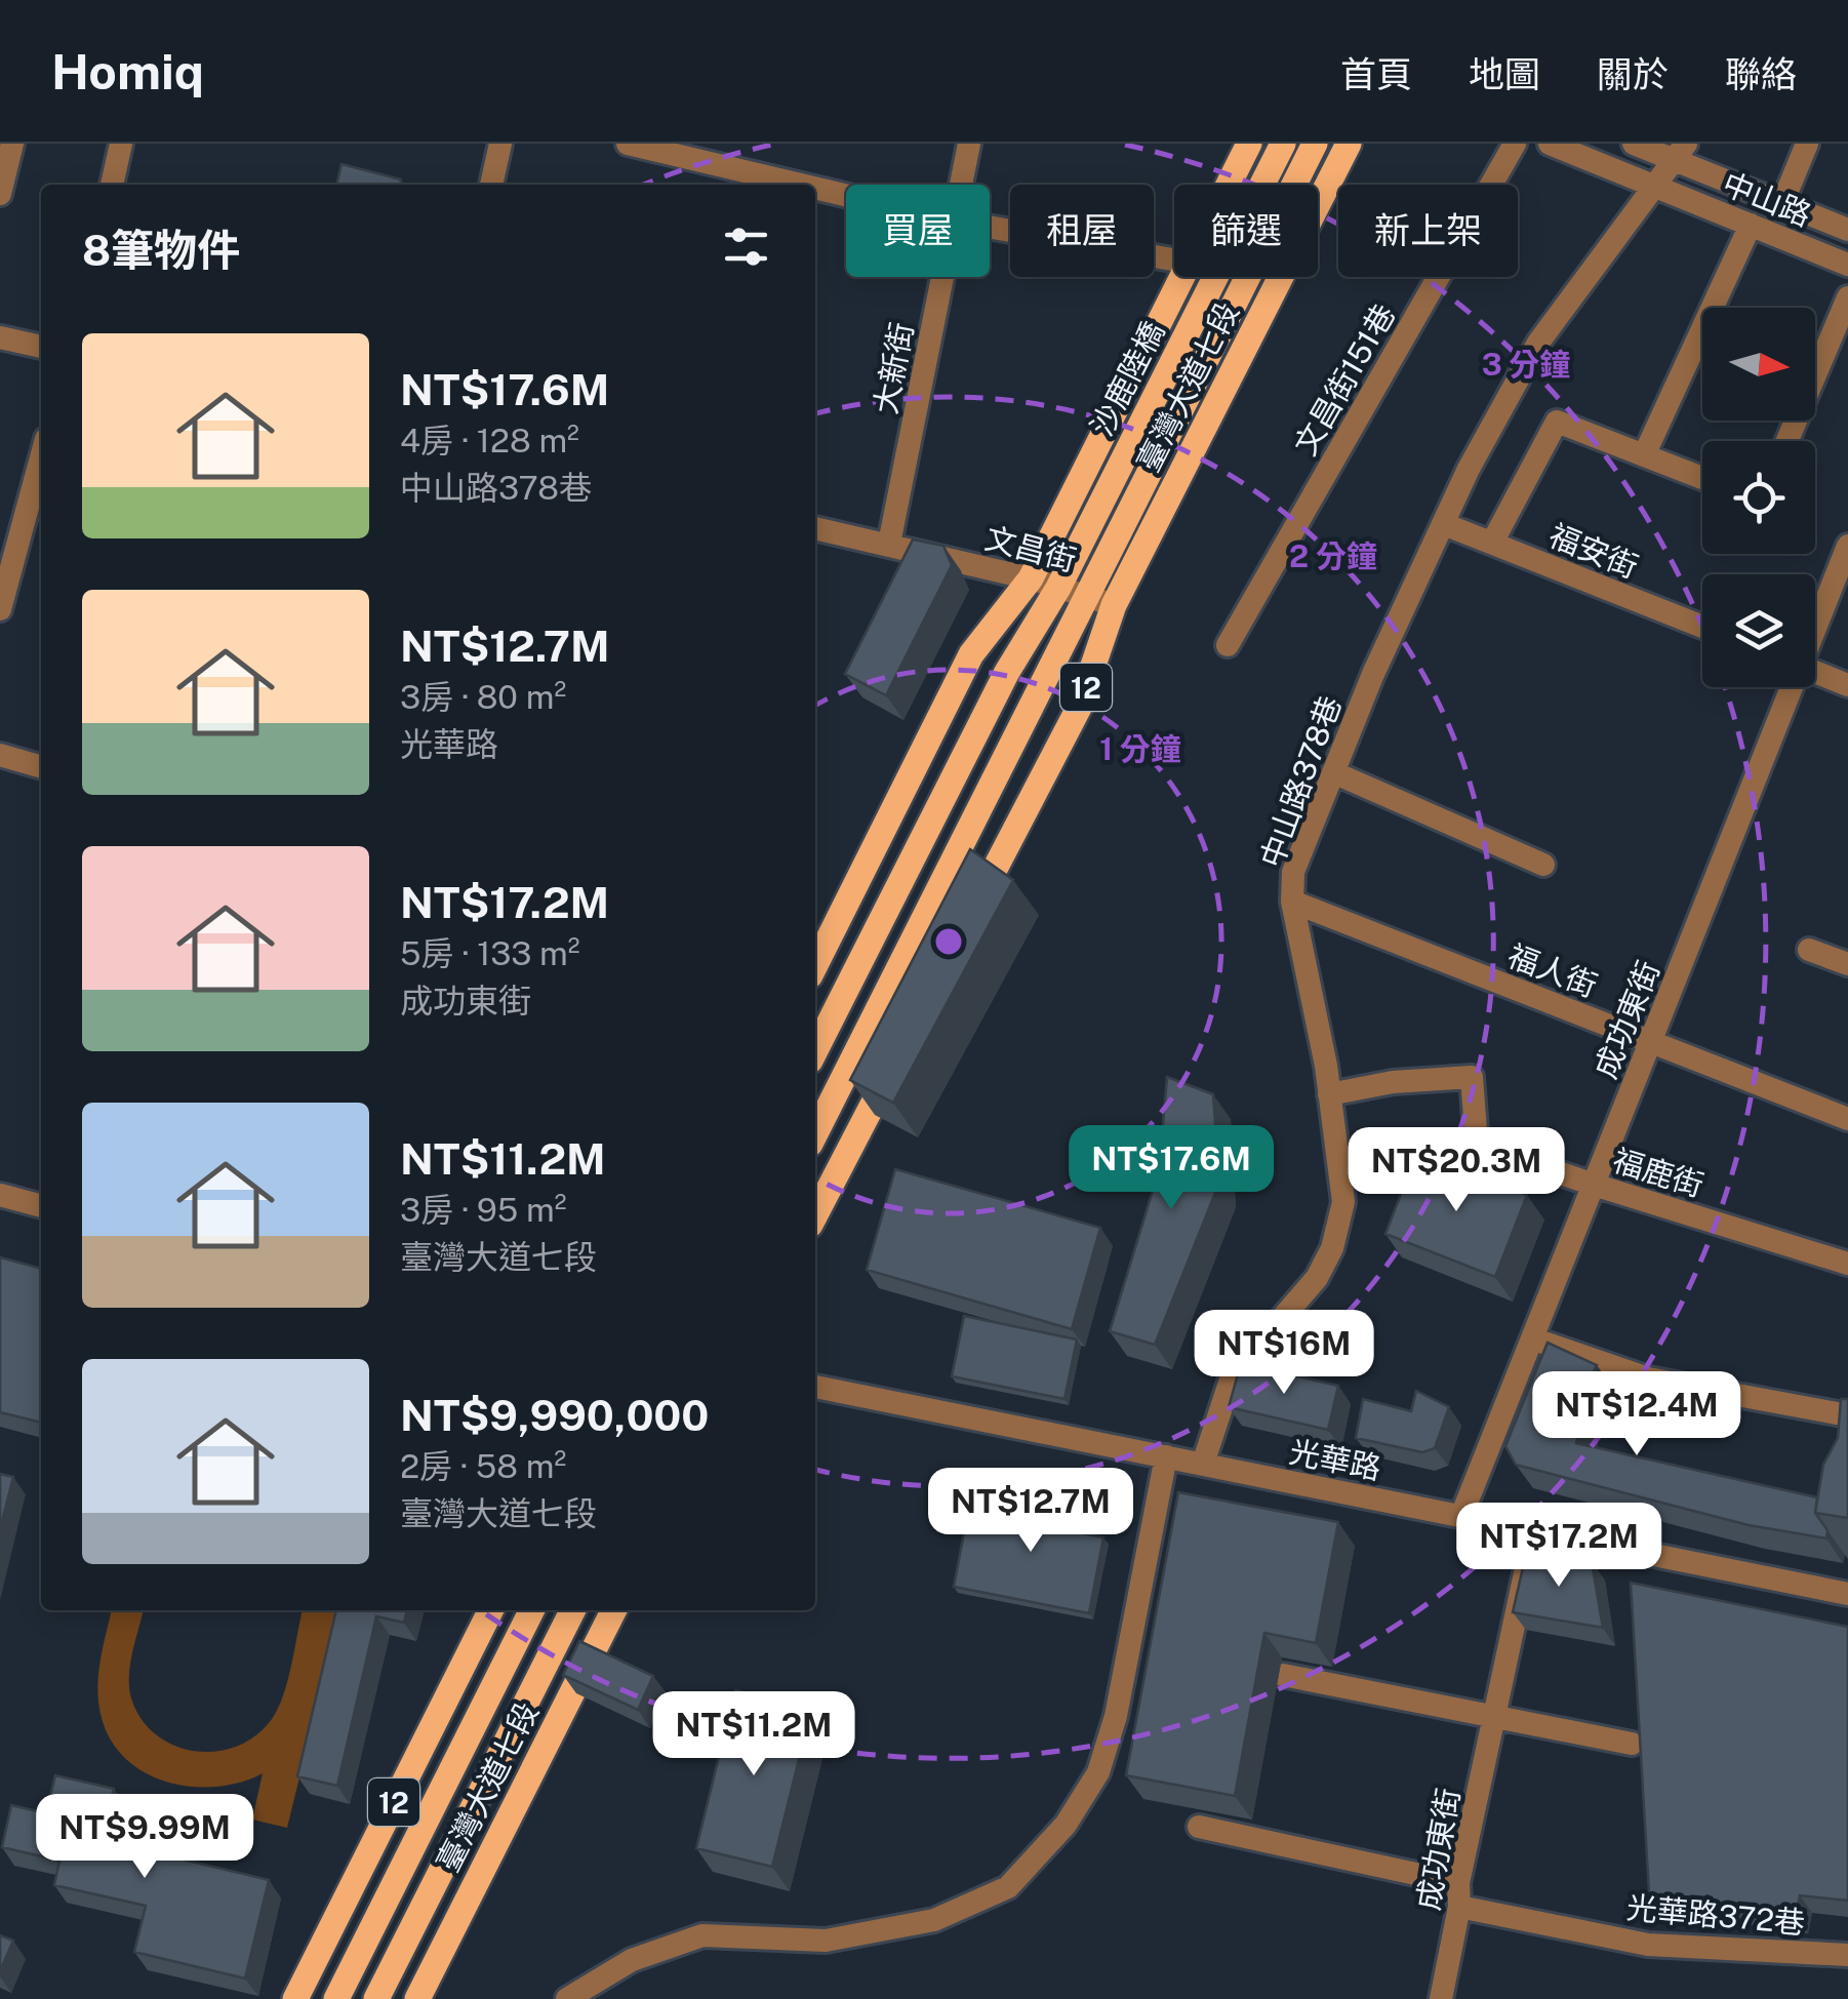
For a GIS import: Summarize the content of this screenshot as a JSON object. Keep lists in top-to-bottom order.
{
  "streets": {
    "main road": ["沙鹿陸橋", "臺灣大道七段", "12"],
    "street": [
      "中山路",
      "大新街",
      "文昌街151巷",
      "文昌街",
      "福安街",
      "中山路378巷",
      "福人街",
      "成功東街",
      "福鹿街",
      "光華路",
      "光華路372巷"
    ]
  },
  "crossings": [
    ["中山路", "中山路378巷"],
    ["大新街", "文昌街"],
    ["沙鹿陸橋", "臺灣大道七段"],
    ["沙鹿陸橋", "文昌街"],
    ["臺灣大道七段", "文昌街"],
    ["福安街", "中山路378巷"],
    ["中山路378巷", "福人街"],
    ["中山路378巷", "福鹿街"],
    ["中山路378巷", "光華路"],
    ["福人街", "成功東街"],
    ["成功東街", "福鹿街"],
    ["成功東街", "光華路"],
    ["成功東街", "光華路372巷"]
  ],
  "north": "right",
  "page": {
    "header": "Homiq",
    "nav": [
      "首頁",
      "地圖",
      "關於",
      "聯絡"
    ],
    "chip": [
      "買屋",
      "租屋",
      "篩選",
      "新上架"
    ],
    "heading": "8筆物件",
    "list": [
      {
        "name": "NT$17.6M",
        "note": "4房 · 128 m² · 中山路378巷"
      },
      {
        "name": "NT$12.7M",
        "note": "3房 · 80 m² · 光華路"
      },
      {
        "name": "NT$17.2M",
        "note": "5房 · 133 m² · 成功東街"
      },
      {
        "name": "NT$11.2M",
        "note": "3房 · 95 m² · 臺灣大道七段"
      },
      {
        "name": "NT$9,990,000",
        "note": "2房 · 58 m² · 臺灣大道七段"
      }
    ],
    "price": [
      "NT$17.6M",
      "NT$20.3M",
      "NT$16M",
      "NT$12.4M",
      "NT$12.7M",
      "NT$17.2M",
      "NT$11.2M",
      "NT$9.99M"
    ]
  },
  "rings": ["3 分鐘", "2 分鐘", "1 分鐘"]
}
